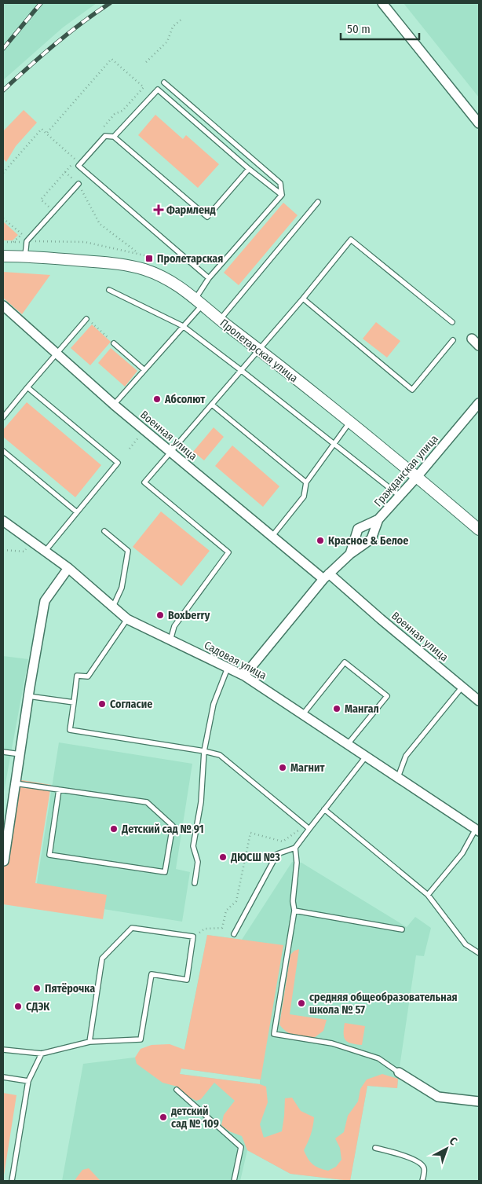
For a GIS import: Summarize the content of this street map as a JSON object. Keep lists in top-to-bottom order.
{
  "streets": {
    "street": [
      "Пролетарская улица",
      "Военная улица",
      "Гражданская улица",
      "Садовая улица"
    ]
  },
  "crossings": [
    ["Пролетарская улица", "Гражданская улица"],
    ["Военная улица", "Гражданская улица"],
    ["Гражданская улица", "Садовая улица"]
  ],
  "places": {
    "health": ["Фармленд"],
    "transit": ["Пролетарская"],
    "other": [
      "Абсолют",
      "Красное & Белое",
      "Boxberry",
      "Согласие",
      "Мангал",
      "Магнит",
      "Детский сад № 91",
      "ДЮСШ №3",
      "Пятёрочка",
      "средняя общеобразовательная школа № 57",
      "СДЭК",
      "детский сад № 109"
    ]
  },
  "scale_bar": "50 m",
  "north": "top right"
}
